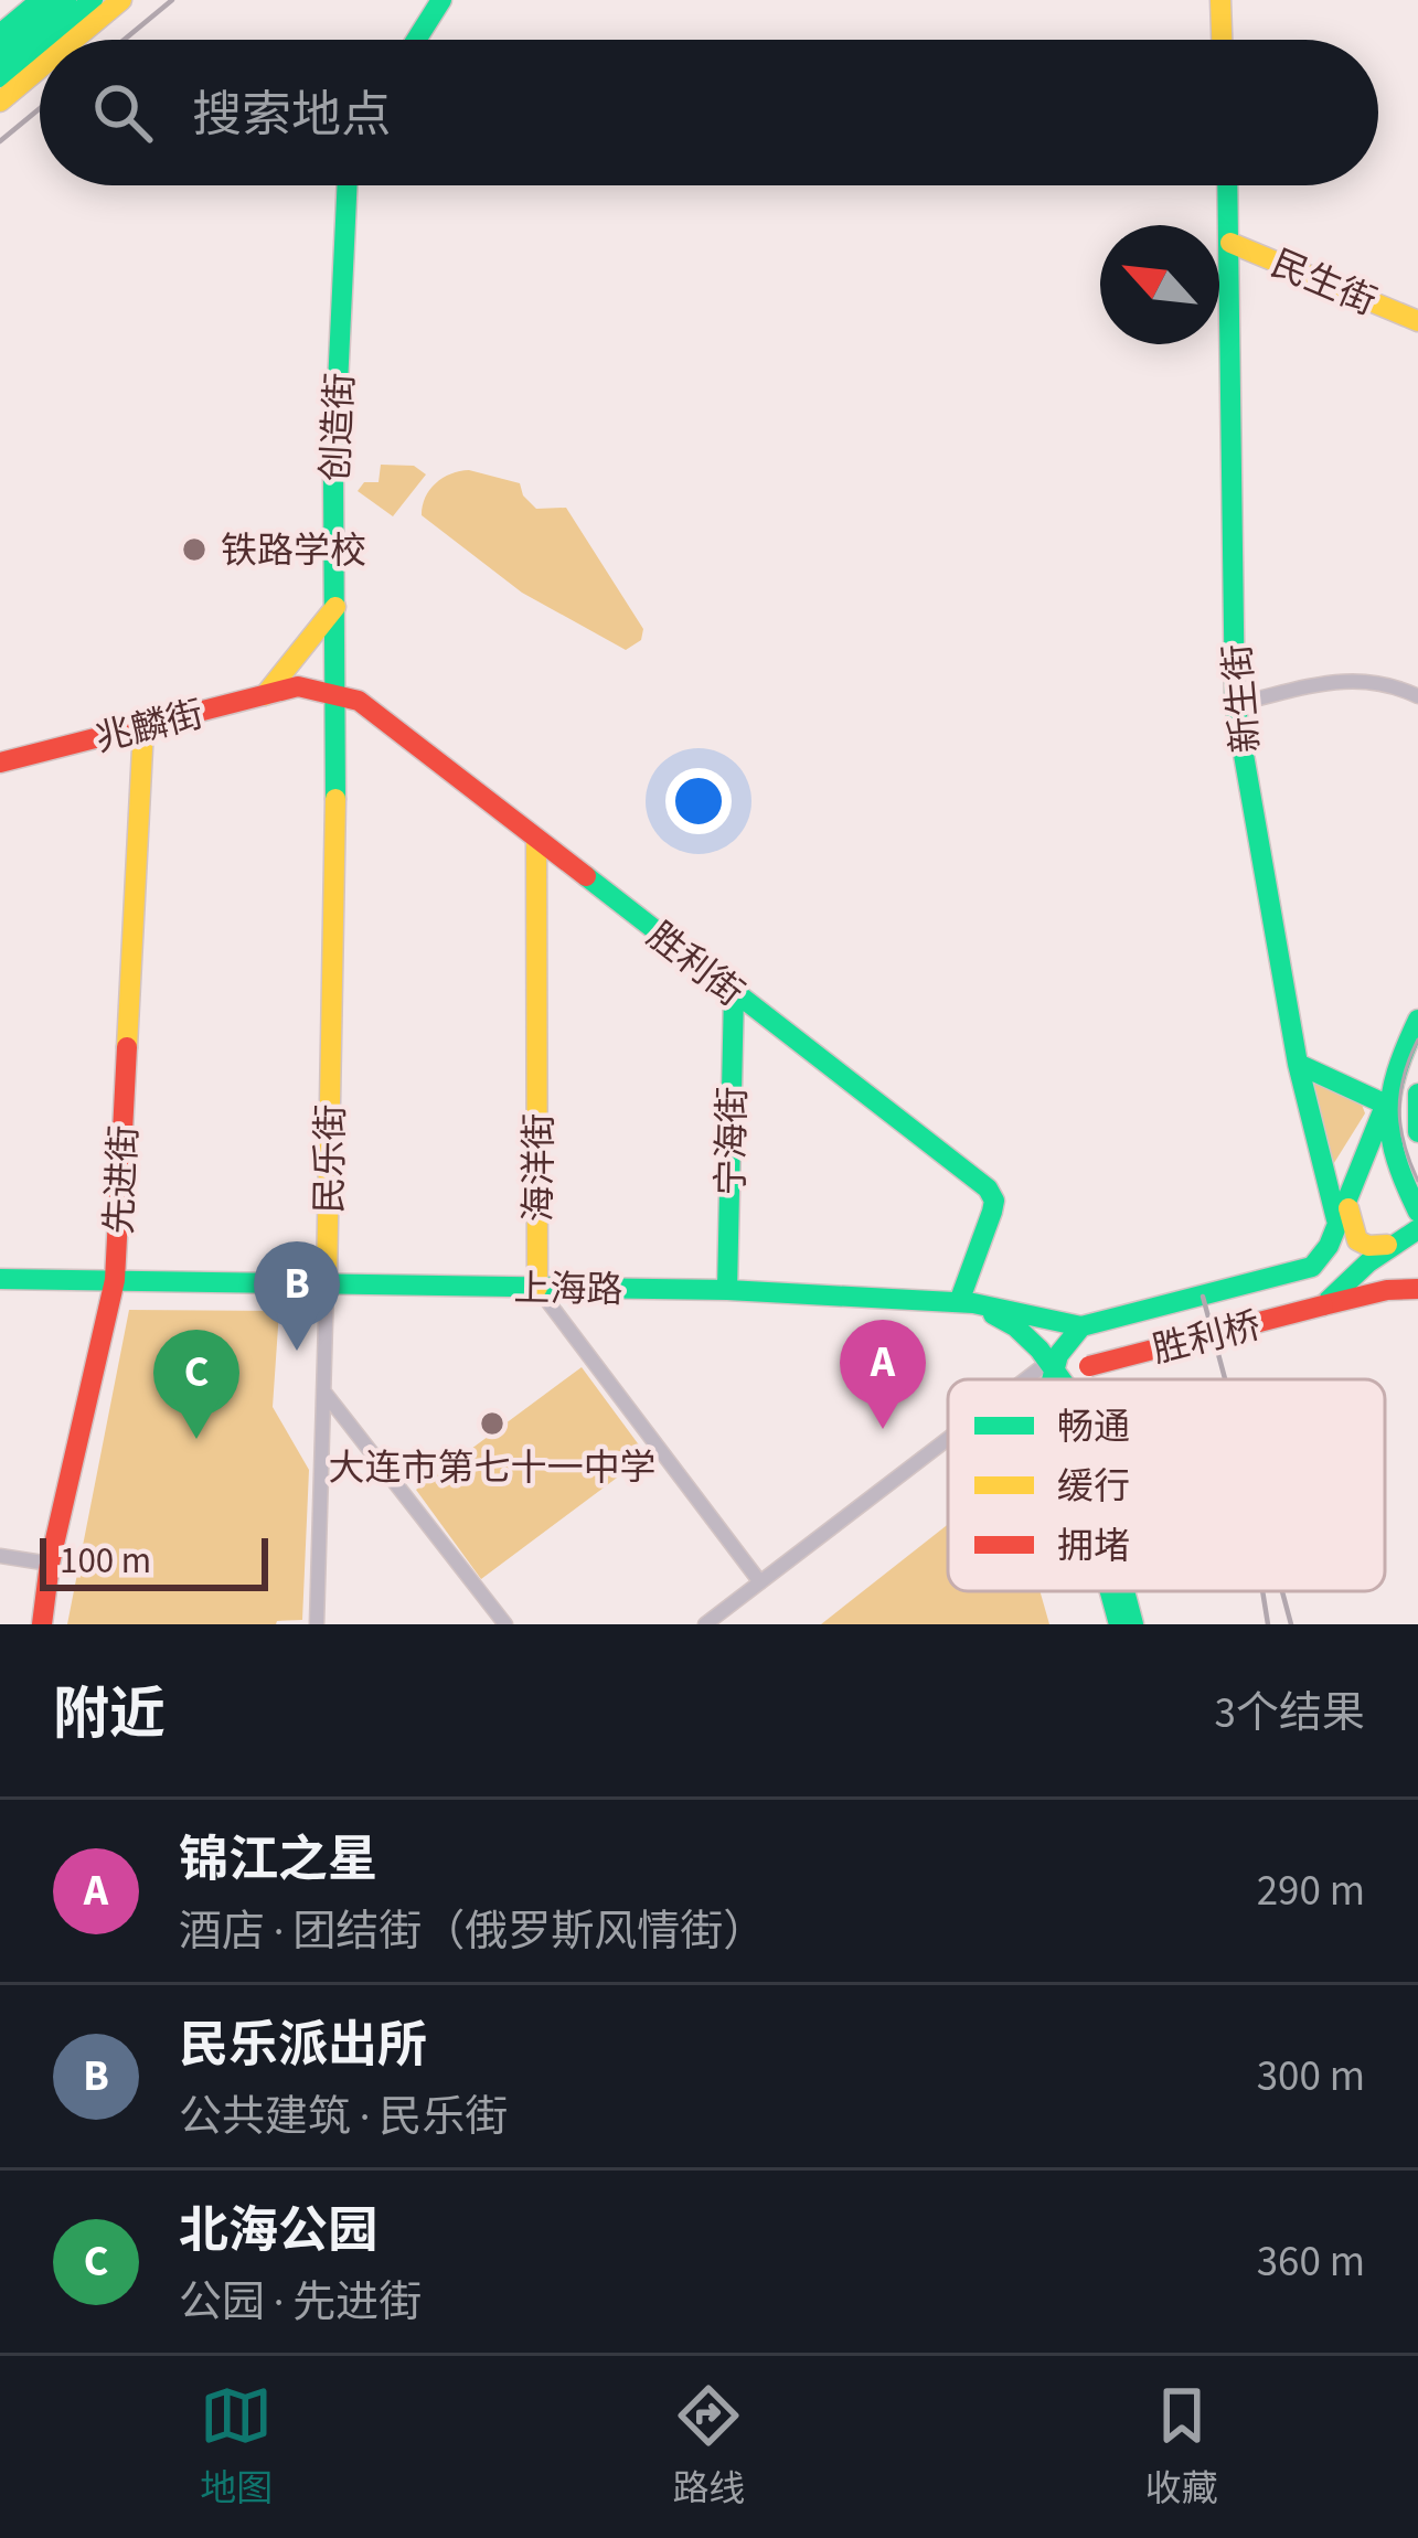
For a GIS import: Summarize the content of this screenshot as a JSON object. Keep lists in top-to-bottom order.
{
  "streets": {
    "main road": [
      "民生街",
      "创造街",
      "新生街",
      "兆麟街",
      "胜利街",
      "宁海街",
      "民乐街",
      "海洋街",
      "先进街",
      "上海路",
      "胜利桥"
    ]
  },
  "crossings": [
    ["民生街", "新生街"],
    ["创造街", "胜利街"],
    ["创造街", "民乐街"],
    ["新生街", "胜利桥"],
    ["兆麟街", "胜利街"],
    ["兆麟街", "先进街"],
    ["胜利街", "宁海街"],
    ["胜利街", "民乐街"],
    ["胜利街", "海洋街"],
    ["胜利街", "上海路"],
    ["宁海街", "上海路"],
    ["民乐街", "上海路"],
    ["海洋街", "上海路"],
    ["先进街", "上海路"],
    ["上海路", "胜利桥"]
  ],
  "places": ["铁路学校", "大连市第七十一中学"],
  "legend": ["畅通", "缓行", "拥堵"],
  "scale_bar": "100 m",
  "north": "top left",
  "page": {
    "search": "搜索地点",
    "pins": ["B", "A", "C"],
    "scale": "100 m",
    "heading": ["附近", "3个结果"],
    "list": [
      {
        "mark": "A",
        "name": "锦江之星",
        "note": "酒店 · 团结街（俄罗斯风情街）",
        "value": "290 m"
      },
      {
        "mark": "B",
        "name": "民乐派出所",
        "note": "公共建筑 · 民乐街",
        "value": "300 m"
      },
      {
        "mark": "C",
        "name": "北海公园",
        "note": "公园 · 先进街",
        "value": "360 m"
      }
    ],
    "nav": ["地图", "路线", "收藏"]
  }
}
